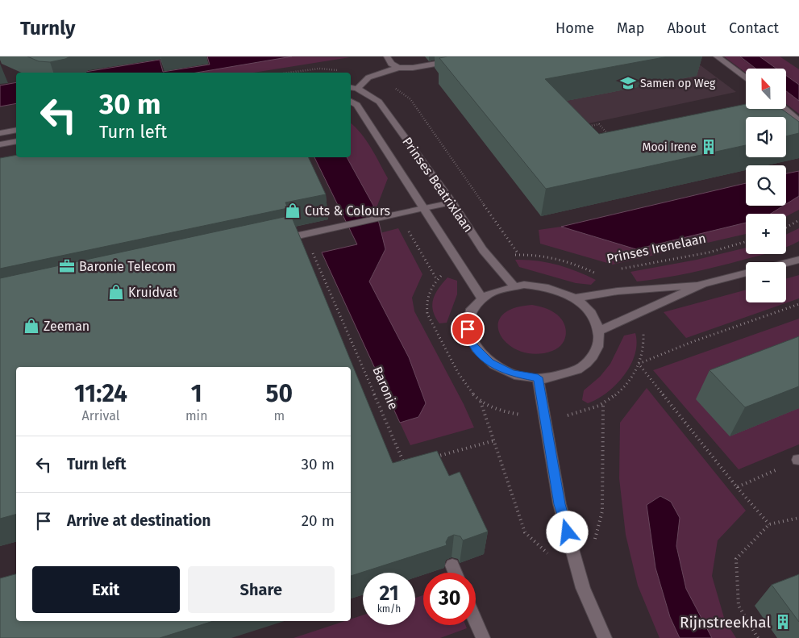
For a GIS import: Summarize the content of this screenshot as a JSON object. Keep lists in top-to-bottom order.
{
  "streets": {
    "street": ["Prinses Beatrixlaan"],
    "path": ["Prinses Irenelaan", "Baronie"]
  },
  "crossings": [
    ["Prinses Beatrixlaan", "Prinses Irenelaan"]
  ],
  "places": {
    "school or university": ["Samen op Weg"],
    "building": ["Mooi Irene", "Rijnstreekhal"],
    "shop": ["Cuts & Colours", "Kruidvat", "Zeeman"],
    "office": ["Baronie Telecom"]
  },
  "north": "top",
  "page": {
    "header": "Turnly",
    "nav": [
      "Home",
      "Map",
      "About",
      "Contact"
    ],
    "map_buttons": ["+", "−"],
    "turn": ["30 m", "Turn left"],
    "eta": [
      "11:24",
      "Arrival",
      "1",
      "min",
      "50",
      "m"
    ],
    "list": [
      {
        "name": "Turn left",
        "value": "30 m"
      },
      {
        "name": "Arrive at destination",
        "value": "20 m"
      }
    ],
    "buttons": ["Exit", "Share"],
    "speed": "21 km/h",
    "limit": "30"
  }
}
